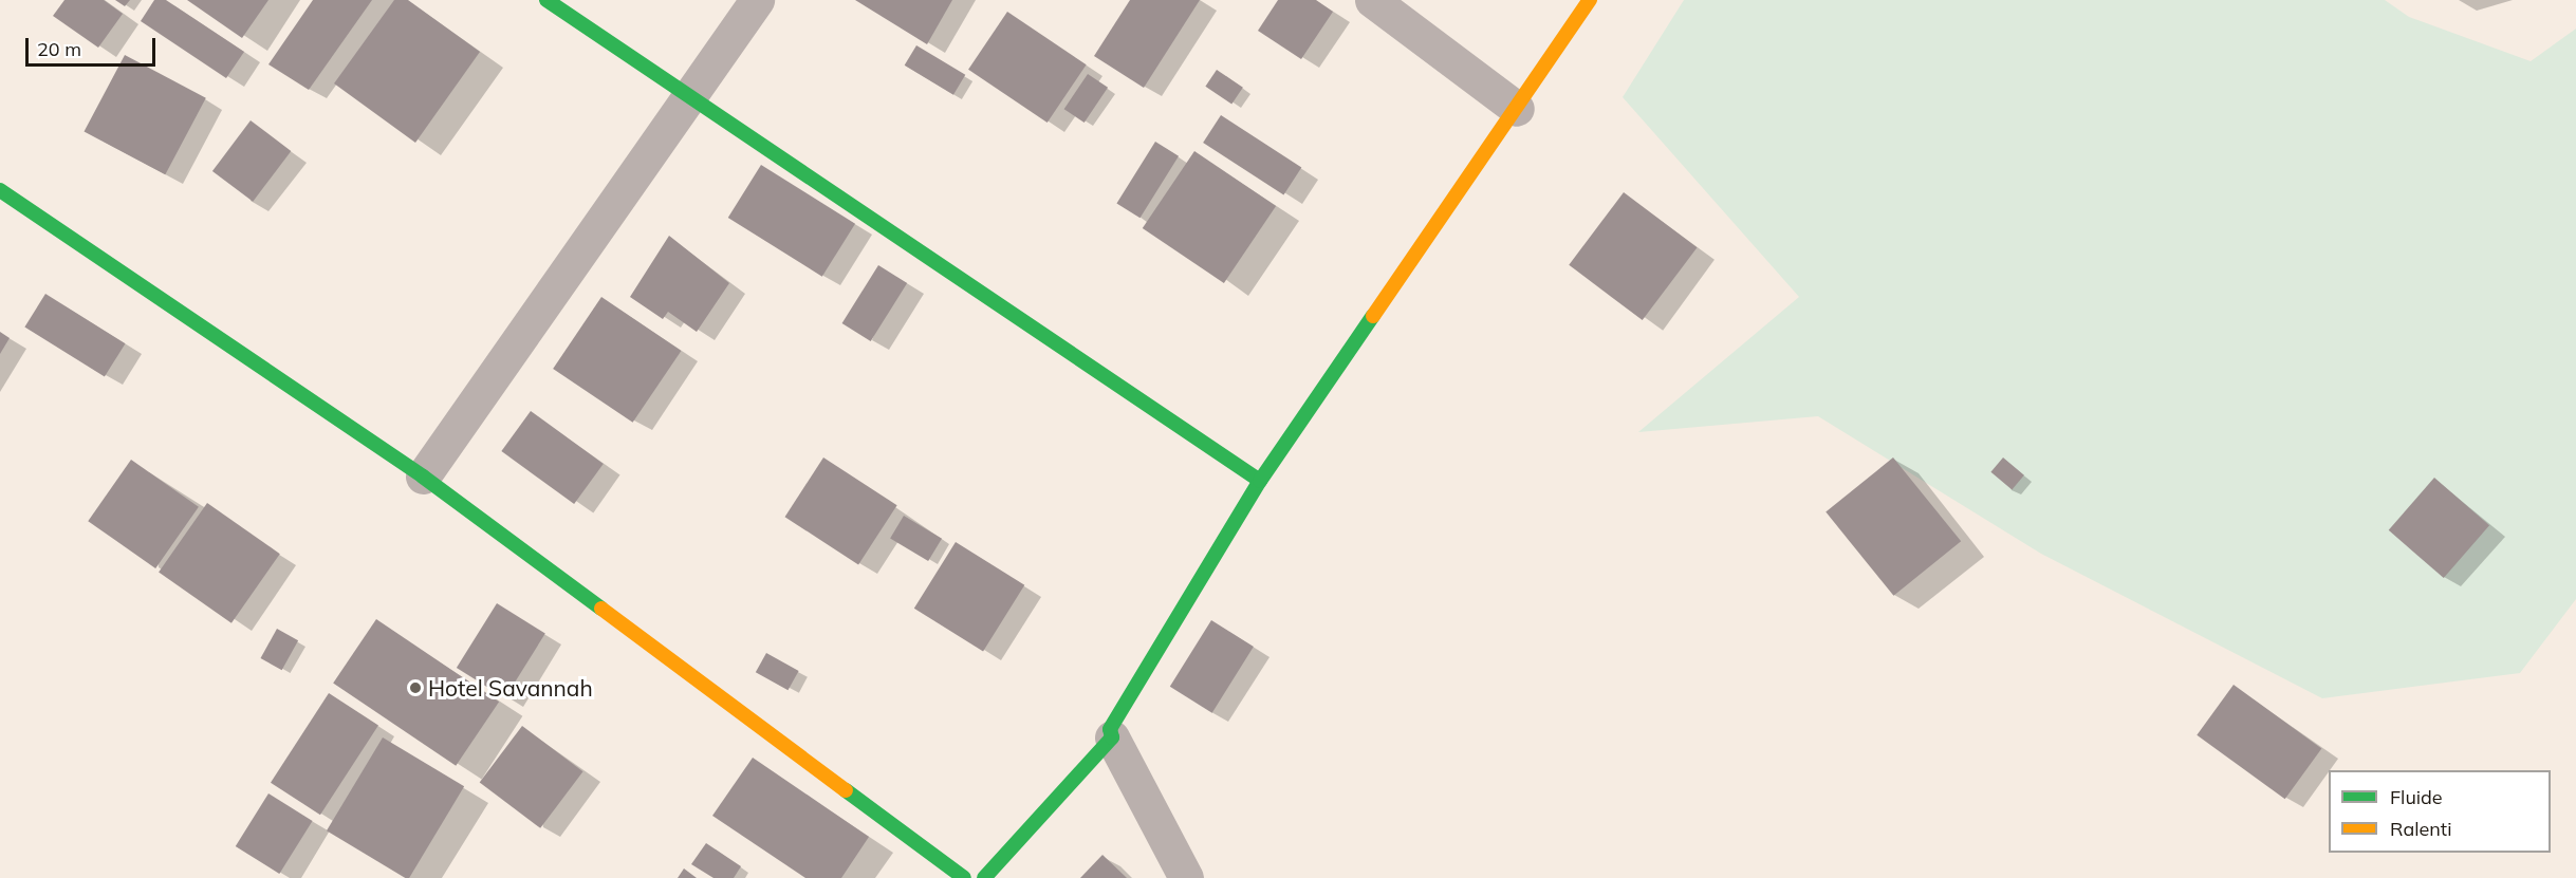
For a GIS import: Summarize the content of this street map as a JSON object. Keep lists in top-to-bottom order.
{
  "places": ["Hotel Savannah"],
  "legend": ["Fluide", "Ralenti"],
  "scale_bar": "20 m"
}
